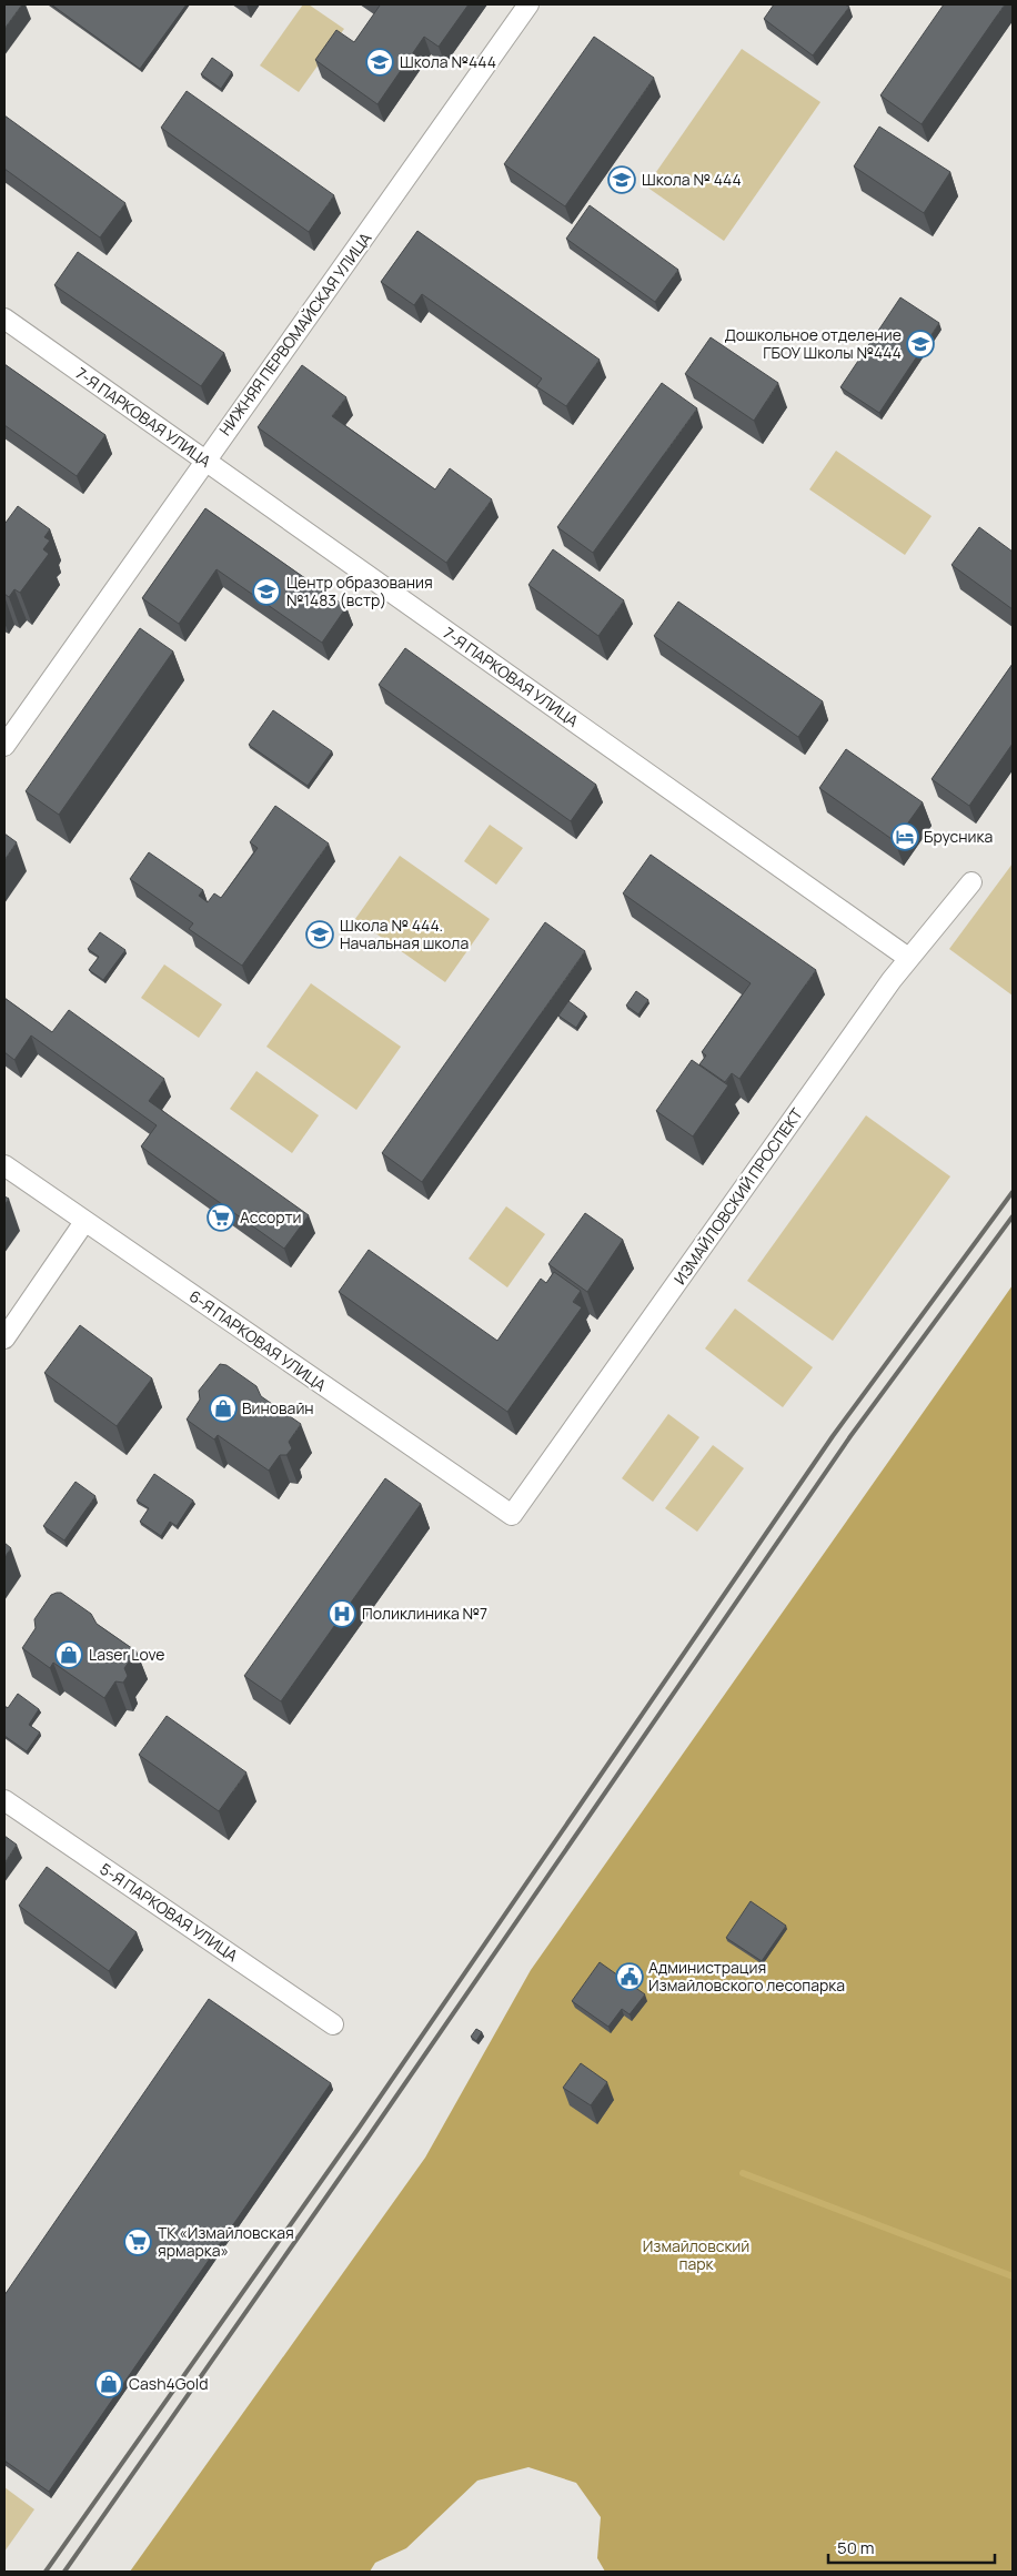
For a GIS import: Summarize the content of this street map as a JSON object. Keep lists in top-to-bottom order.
{
  "streets": {
    "street": [
      "НИЖНЯЯ ПЕРВОМАЙСКАЯ УЛИЦА",
      "7-Я ПАРКОВАЯ УЛИЦА",
      "ИЗМАЙЛОВСКИЙ ПРОСПЕКТ",
      "6-Я ПАРКОВАЯ УЛИЦА",
      "5-Я ПАРКОВАЯ УЛИЦА"
    ]
  },
  "crossings": [
    ["НИЖНЯЯ ПЕРВОМАЙСКАЯ УЛИЦА", "7-Я ПАРКОВАЯ УЛИЦА"],
    ["7-Я ПАРКОВАЯ УЛИЦА", "ИЗМАЙЛОВСКИЙ ПРОСПЕКТ"],
    ["ИЗМАЙЛОВСКИЙ ПРОСПЕКТ", "6-Я ПАРКОВАЯ УЛИЦА"]
  ],
  "parks": ["Измайловский парк"],
  "places": {
    "school or university": [
      "Школа №444",
      "Школа № 444",
      "Дошкольное отделение ГБОУ Школы №444",
      "Центр образования №1483 (встр)",
      "Школа № 444. Начальная школа"
    ],
    "hotel": ["Брусника"],
    "supermarket": ["Ассорти", "ТК «Измайловская ярмарка»"],
    "shop": ["Виновайн", "Laser Love", "Cash4Gold"],
    "hospital": ["Поликлиника №7"],
    "public building": ["Администрация Измайловского лесопарка"]
  },
  "scale_bar": "50 m"
}
